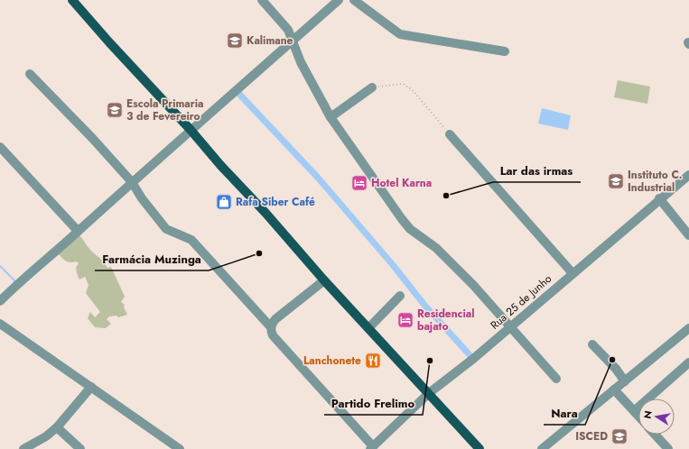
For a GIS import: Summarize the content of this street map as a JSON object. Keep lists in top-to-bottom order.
{
  "streets": {
    "street": ["Rua 25 de Junho"]
  },
  "places": {
    "school or university": [
      "Kalimane",
      "Escola Primaria 3 de Fevereiro",
      "Instituto C. Industrial",
      "ISCED"
    ],
    "hotel": ["Hotel Karna", "Residencial bajato"],
    "other": [
      "Lar das irmas",
      "Farmácia Muzinga",
      "Nara",
      "Partido Frelimo"
    ],
    "shop": ["Rafa Siber Café"],
    "restaurant": ["Lanchonete"]
  },
  "north": "left"
}
